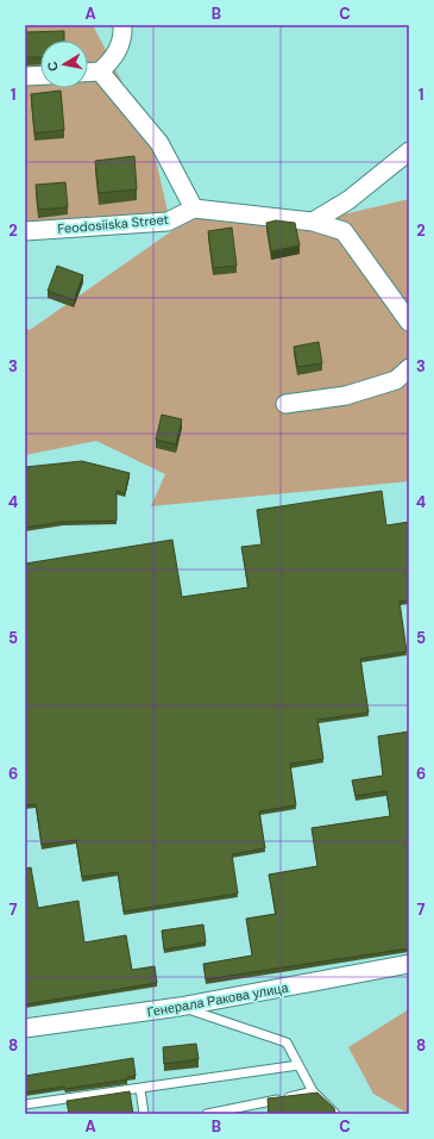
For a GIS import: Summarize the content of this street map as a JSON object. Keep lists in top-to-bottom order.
{
  "streets": {
    "street": ["Feodosiiska Street", "Генерала Ракова улица"]
  },
  "north": "left",
  "grid": {
    "columns": ["A", "B", "C"],
    "rows": [
      "1",
      "2",
      "3",
      "4",
      "5",
      "6",
      "7",
      "8"
    ]
  }
}
